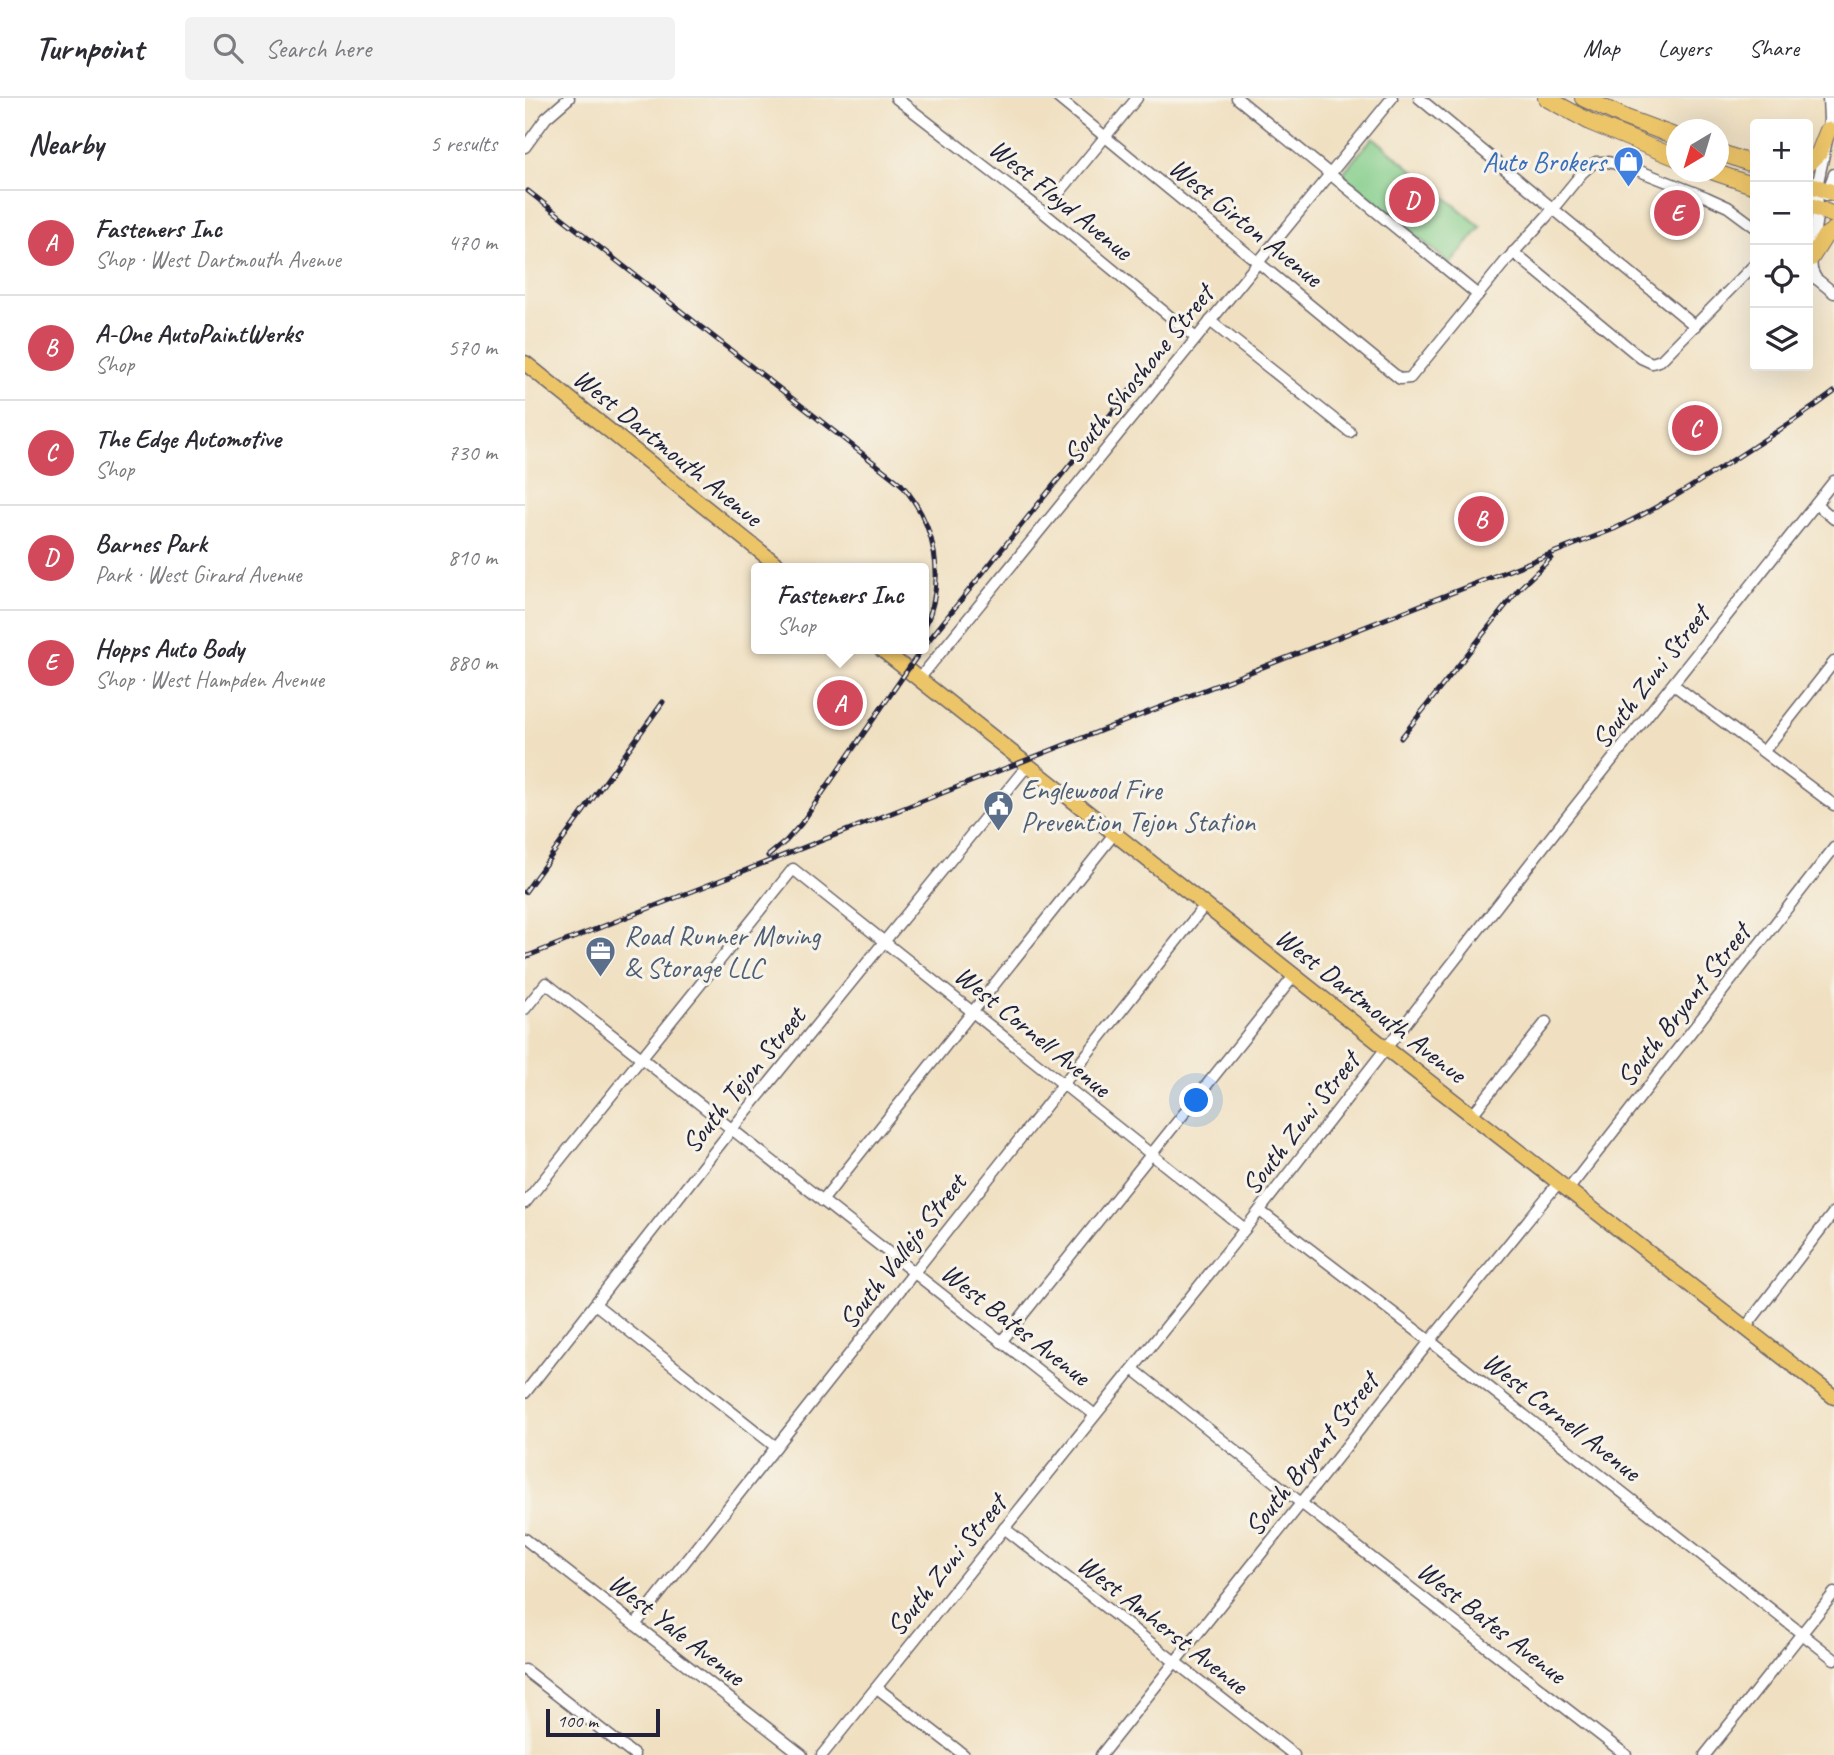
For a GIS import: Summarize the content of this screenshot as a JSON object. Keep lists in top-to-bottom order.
{
  "streets": {
    "main road": ["West Dartmouth Avenue"],
    "street": [
      "West Floyd Avenue",
      "West Girton Avenue",
      "South Shoshone Street",
      "South Zuni Street",
      "South Bryant Street",
      "West Cornell Avenue",
      "South Tejon Street",
      "South Vallejo Street",
      "West Bates Avenue",
      "West Amherst Avenue",
      "West Yale Avenue"
    ]
  },
  "crossings": [
    ["West Floyd Avenue", "South Shoshone Street"],
    ["West Girton Avenue", "South Shoshone Street"],
    ["South Shoshone Street", "West Dartmouth Avenue"],
    ["West Dartmouth Avenue", "South Zuni Street"],
    ["West Dartmouth Avenue", "South Bryant Street"],
    ["West Dartmouth Avenue", "South Tejon Street"],
    ["West Dartmouth Avenue", "South Vallejo Street"],
    ["South Zuni Street", "West Cornell Avenue"],
    ["South Zuni Street", "West Bates Avenue"],
    ["South Zuni Street", "West Amherst Avenue"],
    ["South Bryant Street", "West Cornell Avenue"],
    ["South Bryant Street", "West Bates Avenue"],
    ["South Bryant Street", "West Amherst Avenue"],
    ["West Cornell Avenue", "South Tejon Street"],
    ["West Cornell Avenue", "South Vallejo Street"],
    ["West Cornell Avenue", "West Bates Avenue"],
    ["South Tejon Street", "West Bates Avenue"],
    ["South Vallejo Street", "West Bates Avenue"],
    ["South Vallejo Street", "West Yale Avenue"]
  ],
  "places": {
    "shop": ["Auto Brokers"],
    "public building": ["Englewood Fire Prevention Tejon Station"],
    "office": ["Road Runner Moving & Storage LLC"]
  },
  "scale_bar": "100 m",
  "north": "bottom left",
  "page": {
    "header": "Turnpoint",
    "search": "Search here",
    "nav": ["Map", "Layers", "Share"],
    "heading": ["Nearby", "5 results"],
    "map_buttons": ["+", "−"],
    "pins": [
      "D",
      "E",
      "C",
      "B",
      "A"
    ],
    "list": [
      {
        "mark": "A",
        "name": "Fasteners Inc",
        "note": "Shop · West Dartmouth Avenue",
        "value": "470 m"
      },
      {
        "mark": "B",
        "name": "A-One AutoPaintWerks",
        "note": "Shop",
        "value": "570 m"
      },
      {
        "mark": "C",
        "name": "The Edge Automotive",
        "note": "Shop",
        "value": "730 m"
      },
      {
        "mark": "D",
        "name": "Barnes Park",
        "note": "Park · West Girard Avenue",
        "value": "810 m"
      },
      {
        "mark": "E",
        "name": "Hopps Auto Body",
        "note": "Shop · West Hampden Avenue",
        "value": "880 m"
      }
    ],
    "popup": ["Fasteners Inc", "Shop"],
    "scale": "100 m"
  }
}
